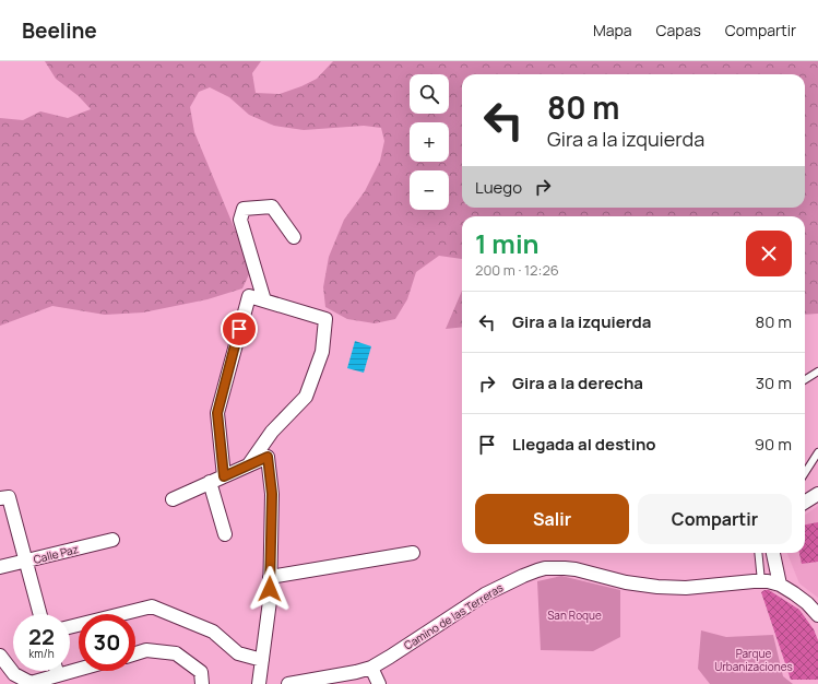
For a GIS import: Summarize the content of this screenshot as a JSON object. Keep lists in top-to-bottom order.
{
  "streets": {
    "street": ["Calle Paz", "Camino de las Terreras"]
  },
  "parks": ["San Roque", "Parque Urbanizaciones"],
  "page": {
    "header": "Beeline",
    "nav": ["Mapa", "Capas", "Compartir"],
    "map_buttons": ["+", "−"],
    "turn": ["80 m", "Gira a la izquierda"],
    "then": "Luego",
    "heading": ["1 min", "200 m · 12:26"],
    "list": [
      {
        "name": "Gira a la izquierda",
        "value": "80 m"
      },
      {
        "name": "Gira a la derecha",
        "value": "30 m"
      },
      {
        "name": "Llegada al destino",
        "value": "90 m"
      }
    ],
    "buttons": ["Salir", "Compartir"],
    "speed": "22 km/h",
    "limit": "30"
  }
}
